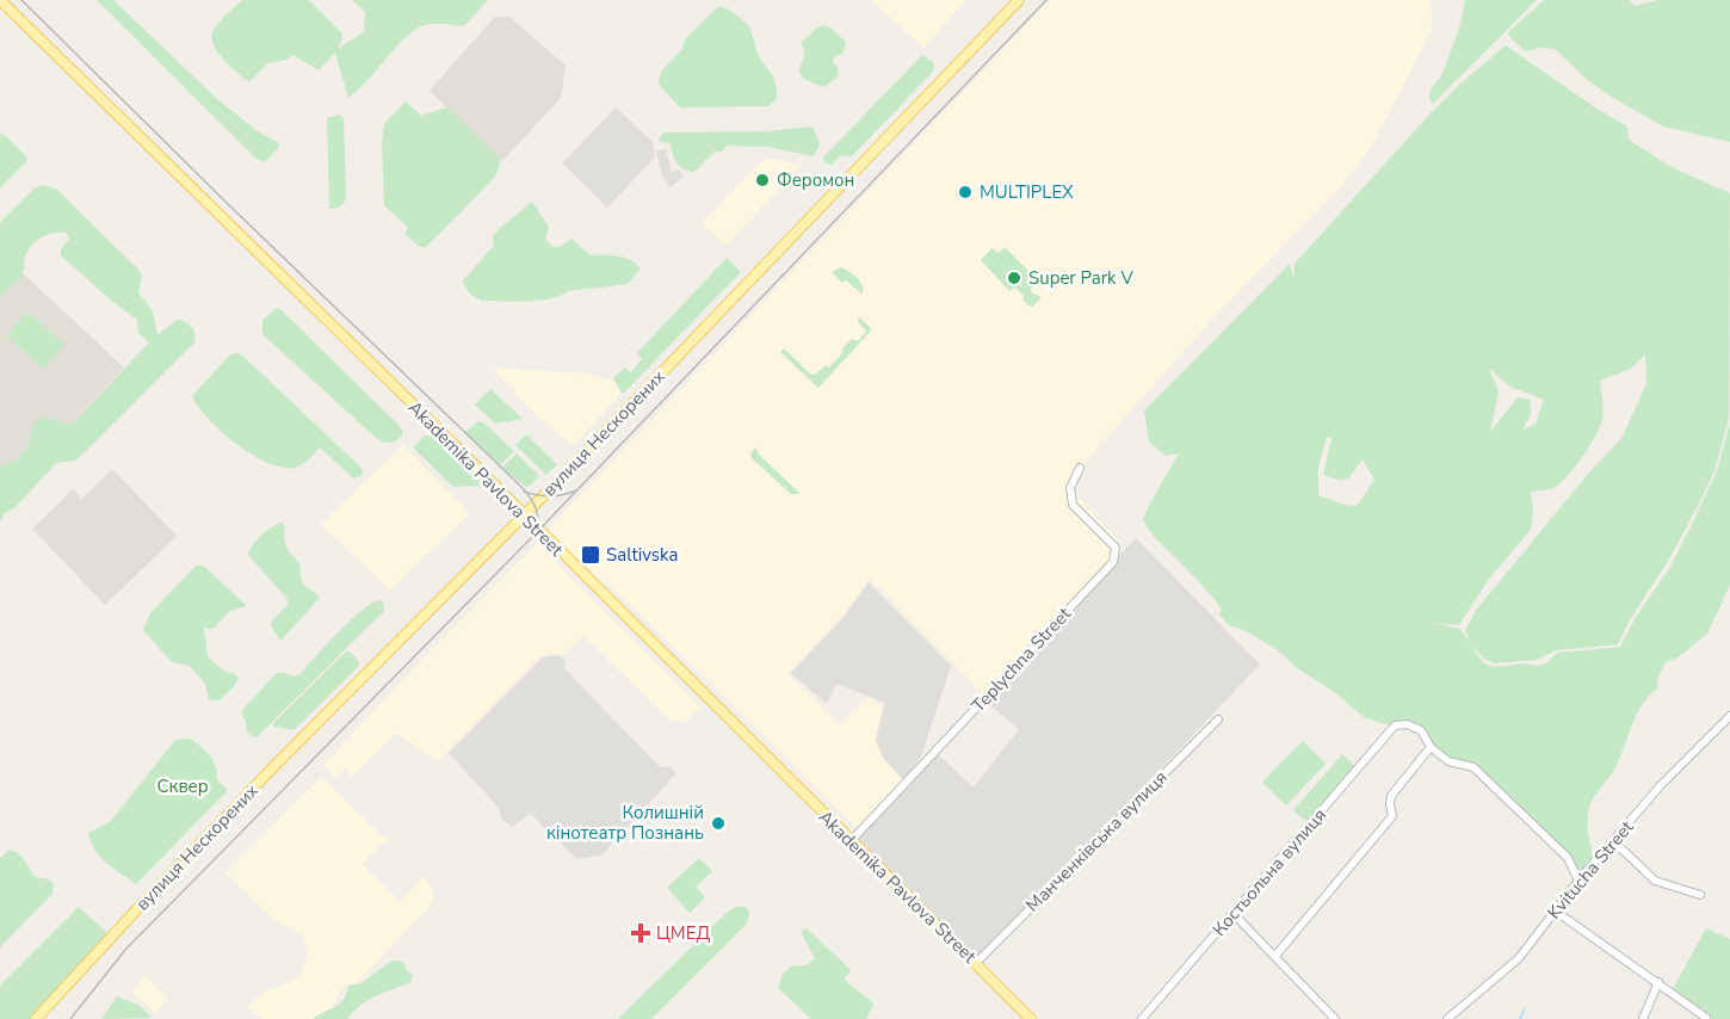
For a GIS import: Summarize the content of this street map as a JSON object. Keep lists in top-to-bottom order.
{
  "streets": {
    "main road": ["вулиця Нескорених", "Akademika Pavlova Street"],
    "street": [
      "Teplychna Street",
      "Манченківська вулиця",
      "Kvitucha Street",
      "Костьольна вулиця"
    ]
  },
  "crossings": [
    ["вулиця Нескорених", "Akademika Pavlova Street"],
    ["Akademika Pavlova Street", "Teplychna Street"],
    ["Akademika Pavlova Street", "Манченківська вулиця"]
  ],
  "parks": ["Сквер"],
  "places": {
    "other": [
      "Феромон",
      "MULTIPLEX",
      "Super Park V",
      "Колишній кінотеатр Познань"
    ],
    "transit": ["Saltivska"],
    "health": ["ЦМЕД"]
  }
}
